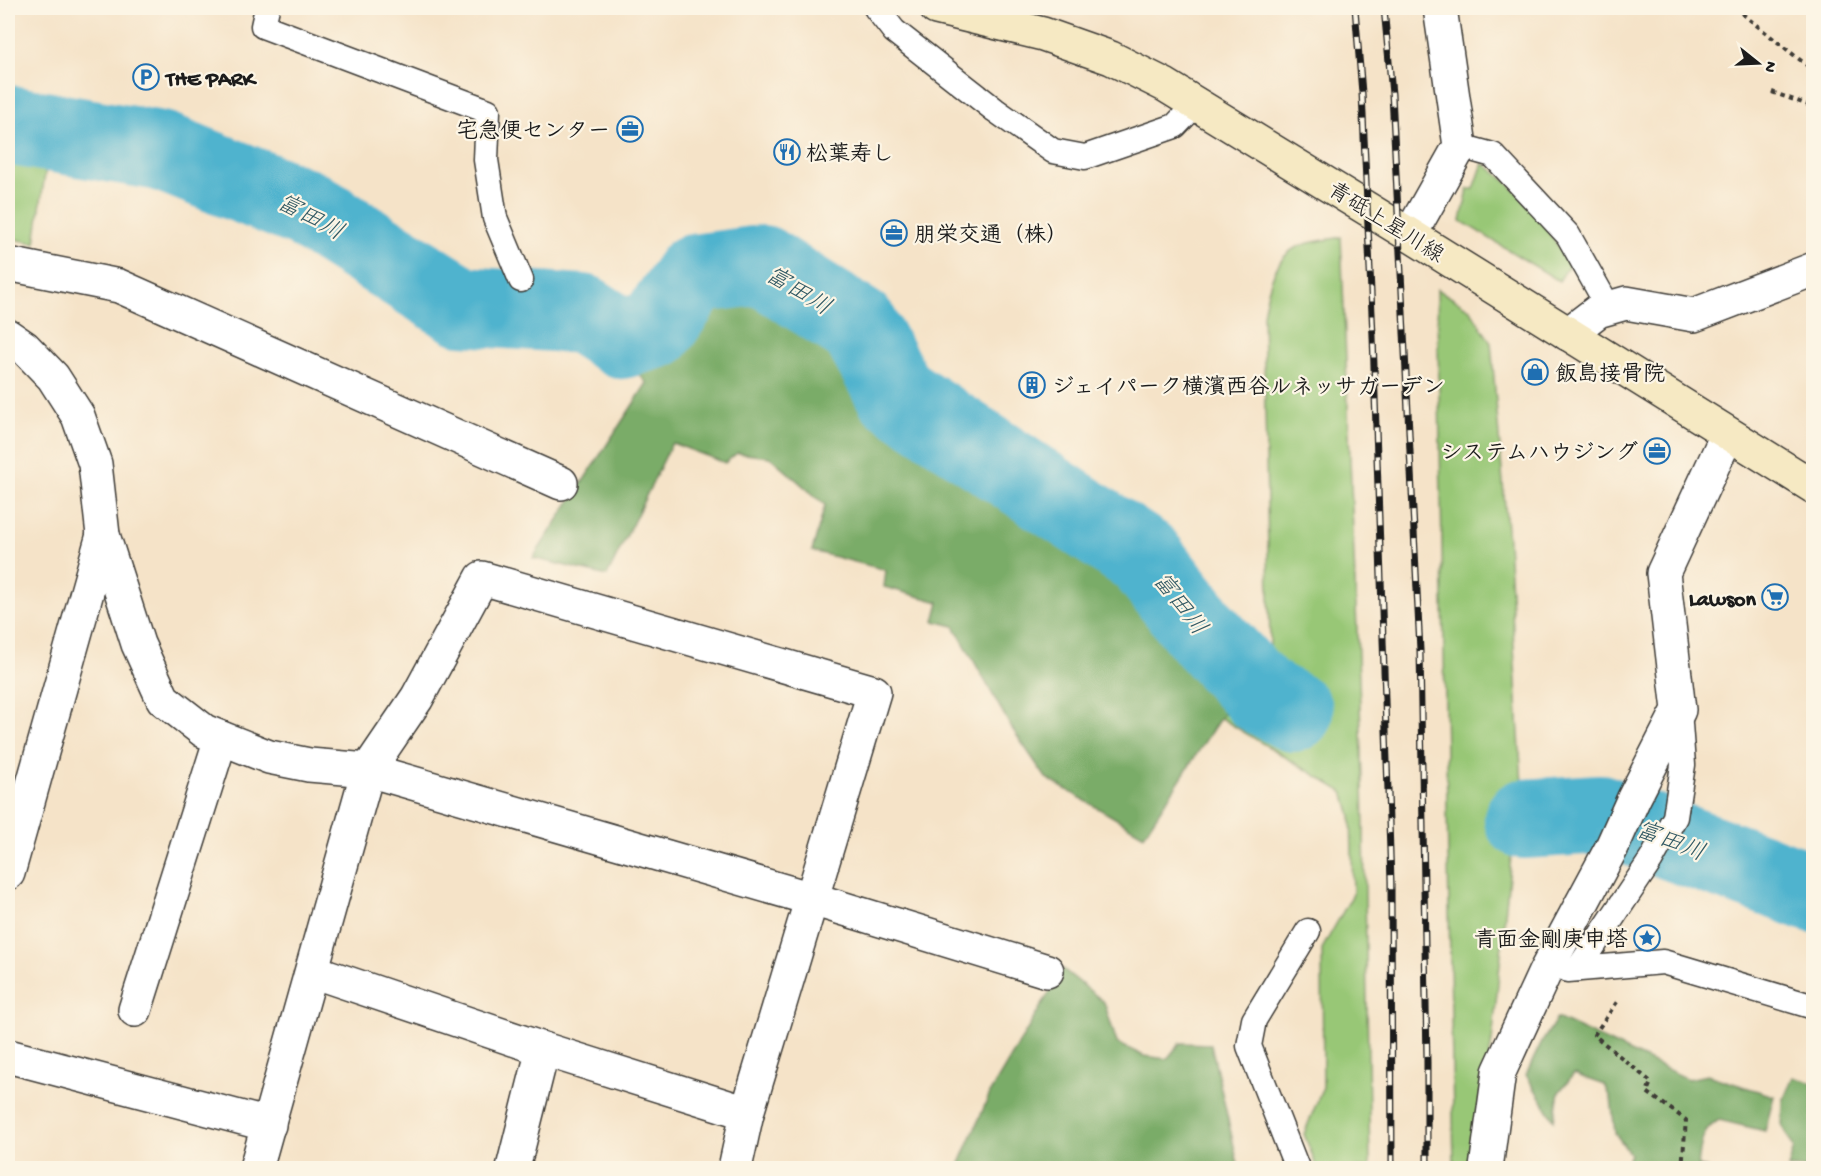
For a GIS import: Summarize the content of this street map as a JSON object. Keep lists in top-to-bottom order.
{
  "streets": {
    "main road": ["青砥上星川線"]
  },
  "water": ["富田川"],
  "places": {
    "parking": ["THE PARK"],
    "office": ["宅急便センター", "朋栄交通（株）", "システムハウジング"],
    "restaurant": ["松葉寿し"],
    "shop": ["飯島接骨院"],
    "building": ["ジェイパーク横濱西谷ルネッサガーデン"],
    "supermarket": ["Lawson"],
    "place": ["青面金剛庚申塔"]
  },
  "north": "right"
}
